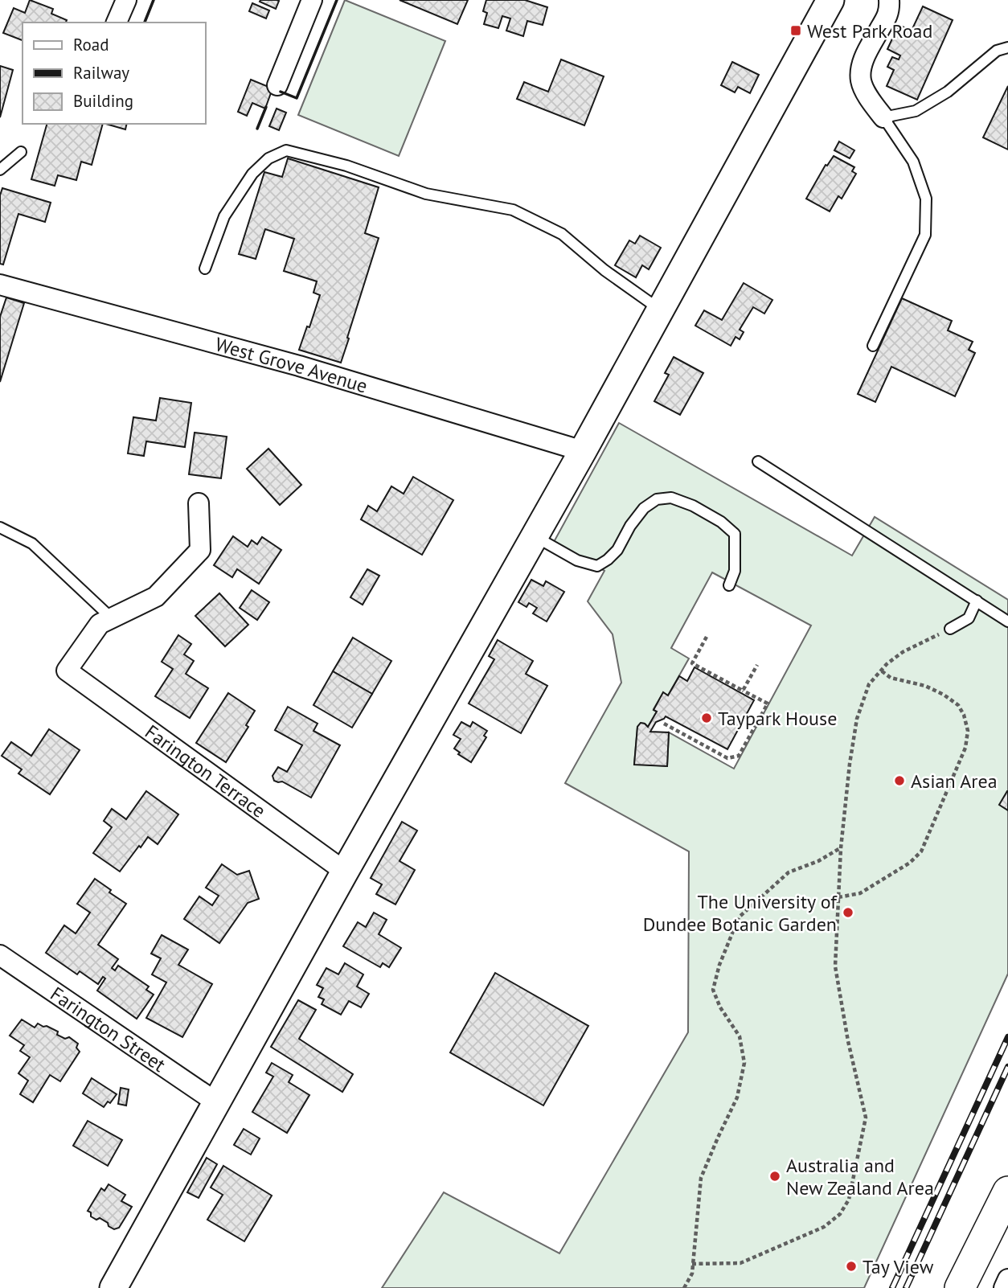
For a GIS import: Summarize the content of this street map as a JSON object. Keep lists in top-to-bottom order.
{
  "streets": {
    "street": ["West Grove Avenue", "Farington Terrace", "Farington Street"]
  },
  "places": {
    "transit": ["West Park Road"],
    "other": [
      "Taypark House",
      "Asian Area",
      "The University of Dundee Botanic Garden",
      "Australia and New Zealand Area",
      "Tay View"
    ]
  },
  "legend": ["Road", "Railway", "Building"]
}
